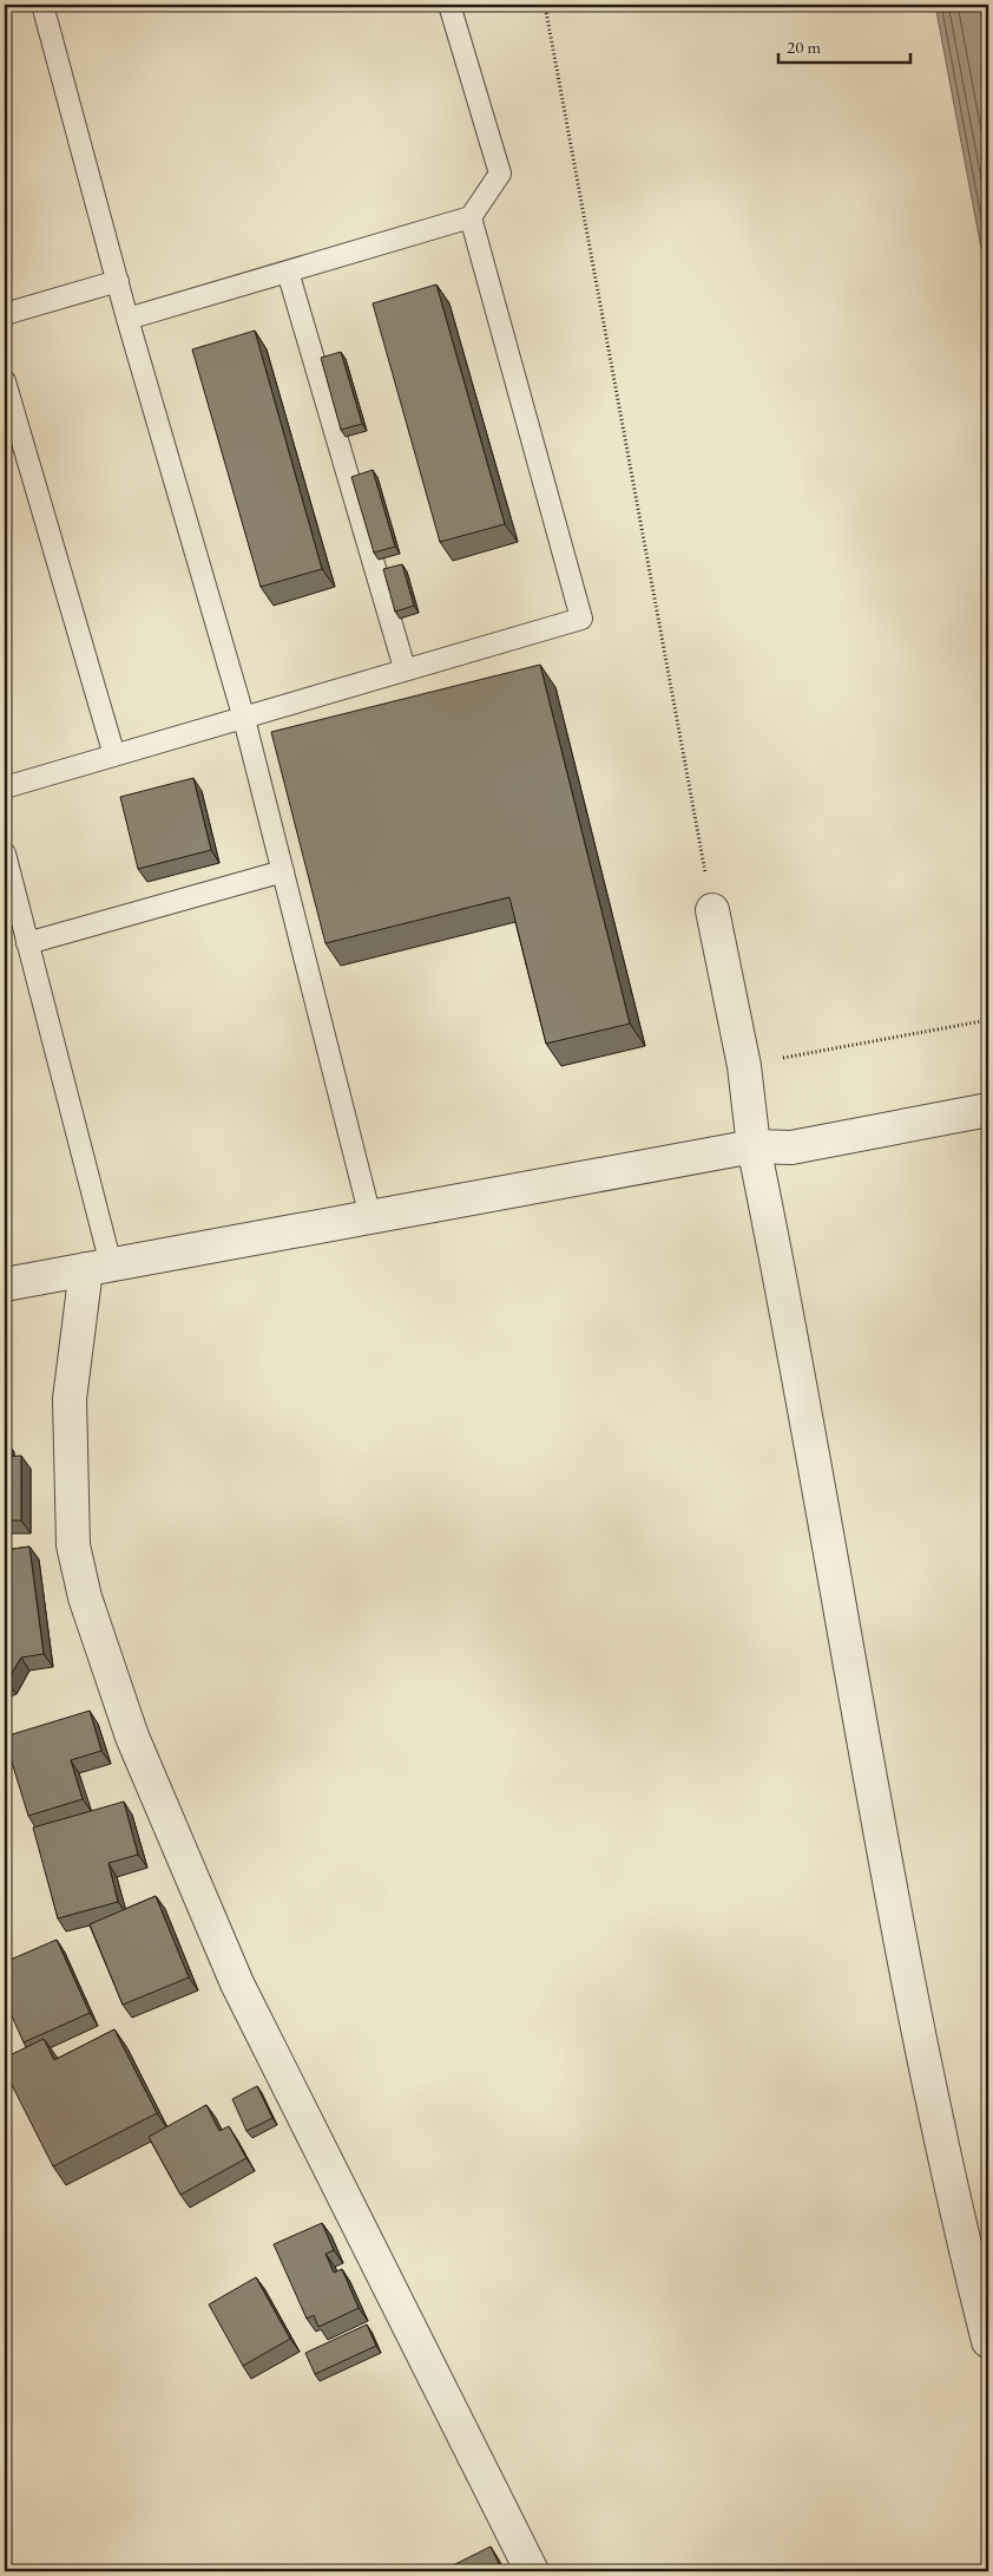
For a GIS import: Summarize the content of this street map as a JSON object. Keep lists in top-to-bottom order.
{
  "scale_bar": "20 m"
}
